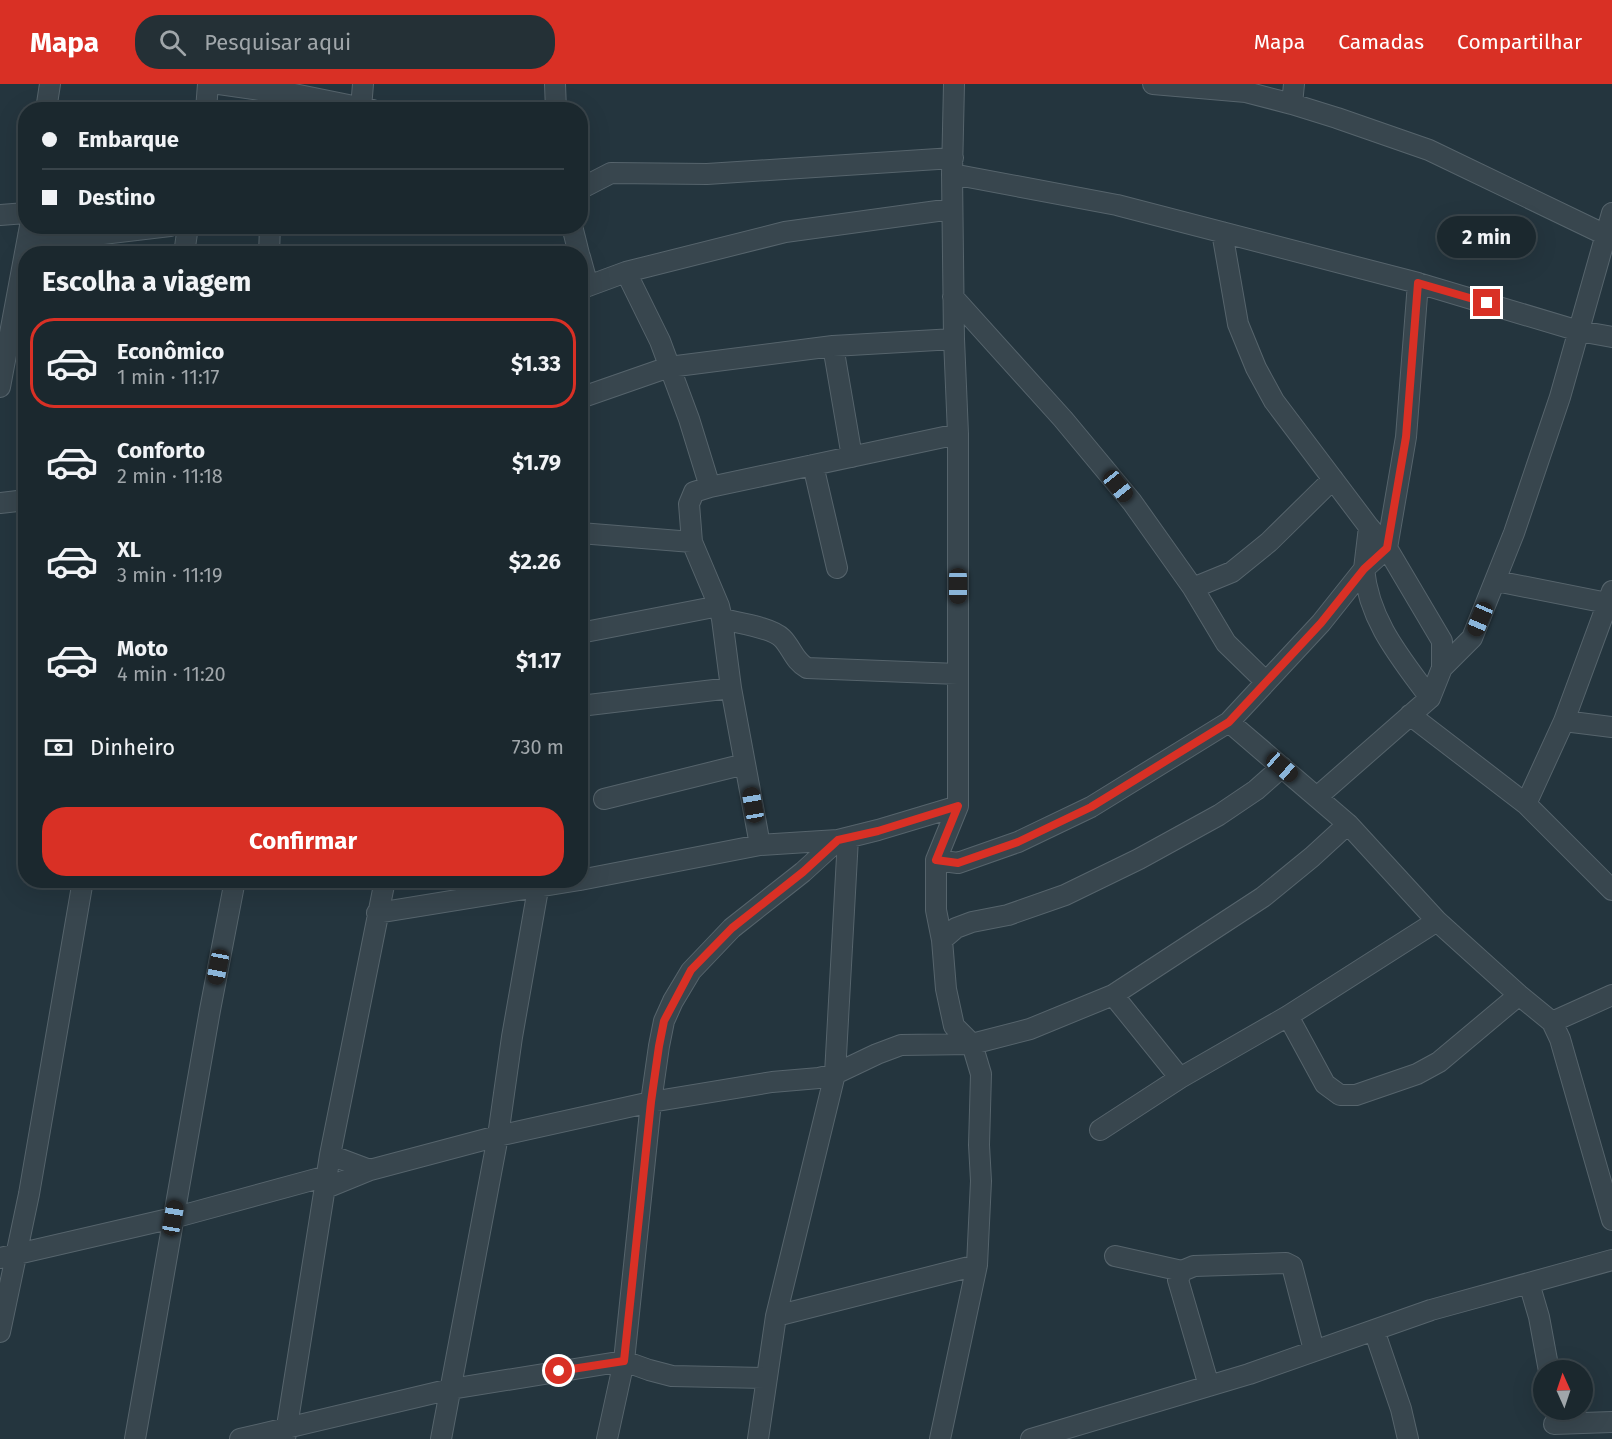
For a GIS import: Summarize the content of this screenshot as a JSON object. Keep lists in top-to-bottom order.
{
  "north": "top",
  "page": {
    "header": "Mapa",
    "search": "Pesquisar aqui",
    "nav": ["Mapa", "Camadas", "Compartilhar"],
    "banner": ["Embarque", "Destino"],
    "bubble": "2 min",
    "heading": "Escolha a viagem",
    "list": [
      {
        "name": "Econômico",
        "note": "1 min · 11:17",
        "value": "$1.33"
      },
      {
        "name": "Conforto",
        "note": "2 min · 11:18",
        "value": "$1.79"
      },
      {
        "name": "XL",
        "note": "3 min · 11:19",
        "value": "$2.26"
      },
      {
        "name": "Moto",
        "note": "4 min · 11:20",
        "value": "$1.17"
      }
    ],
    "pay": ["Dinheiro", "730 m"],
    "buttons": "Confirmar"
  }
}
